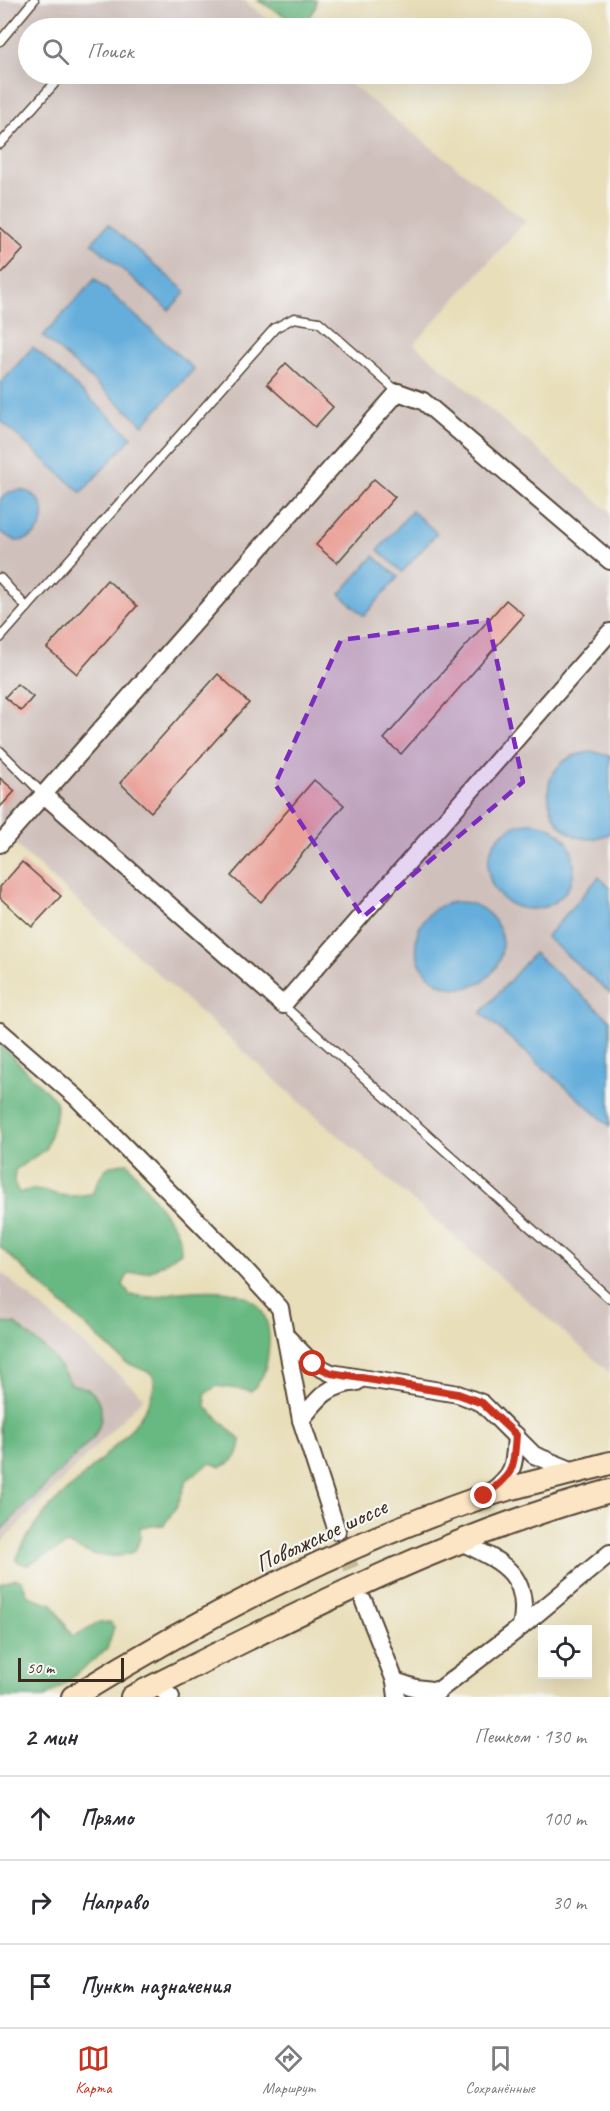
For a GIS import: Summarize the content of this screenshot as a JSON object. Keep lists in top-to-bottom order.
{
  "streets": {
    "street": ["Поволжское шоссе"]
  },
  "scale_bar": "50 m",
  "page": {
    "search": "Поиск",
    "scale": "50 m",
    "heading": ["2 мин", "Пешком · 130 m"],
    "list": [
      ["Прямо", "100 m"],
      ["Направо", "30 m"],
      "Пункт назначения"
    ],
    "nav": ["Карта", "Маршрут", "Сохранённые"]
  }
}
